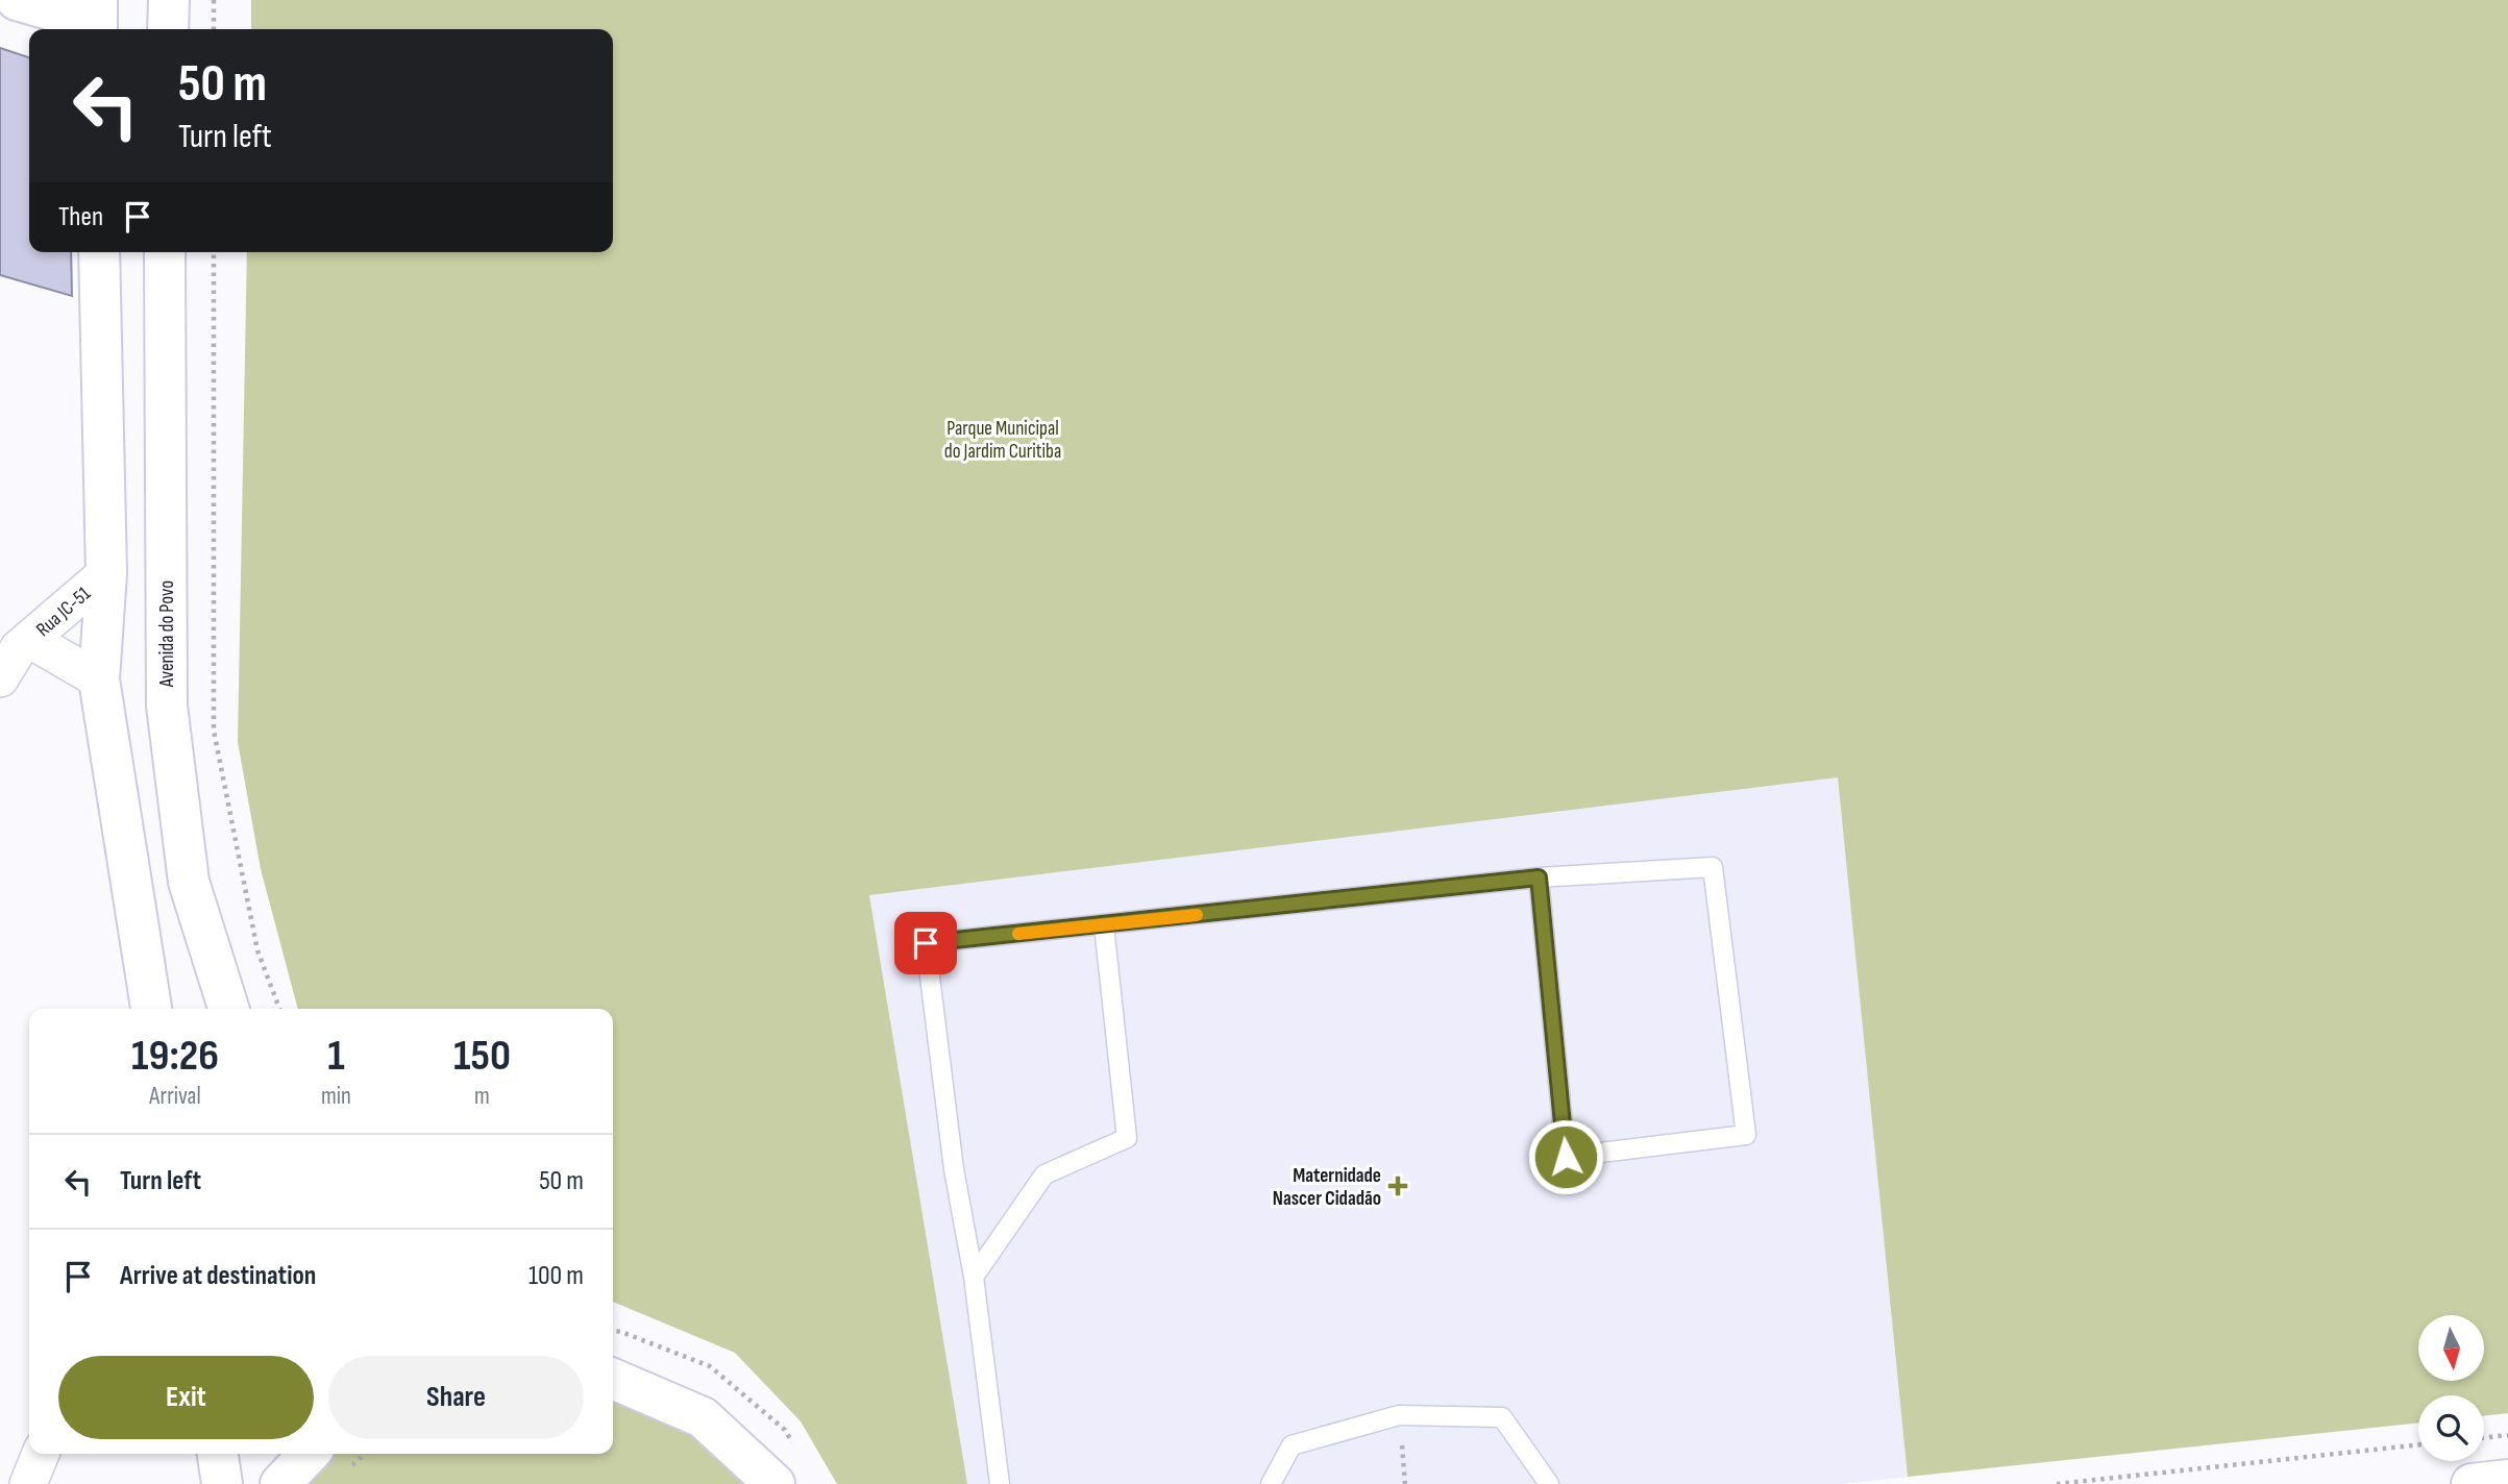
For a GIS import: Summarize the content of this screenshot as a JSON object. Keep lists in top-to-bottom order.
{
  "streets": {
    "main road": ["Avenida do Povo"],
    "street": ["Rua JC-51"]
  },
  "parks": ["Parque Municipal do Jardim Curitiba"],
  "places": {
    "health": ["Maternidade Nascer Cidadão"]
  },
  "north": "bottom",
  "page": {
    "turn": ["50 m", "Turn left"],
    "then": "Then",
    "eta": [
      "19:26",
      "Arrival",
      "1",
      "min",
      "150",
      "m"
    ],
    "list": [
      {
        "name": "Turn left",
        "value": "50 m"
      },
      {
        "name": "Arrive at destination",
        "value": "100 m"
      }
    ],
    "buttons": ["Exit", "Share"]
  }
}
